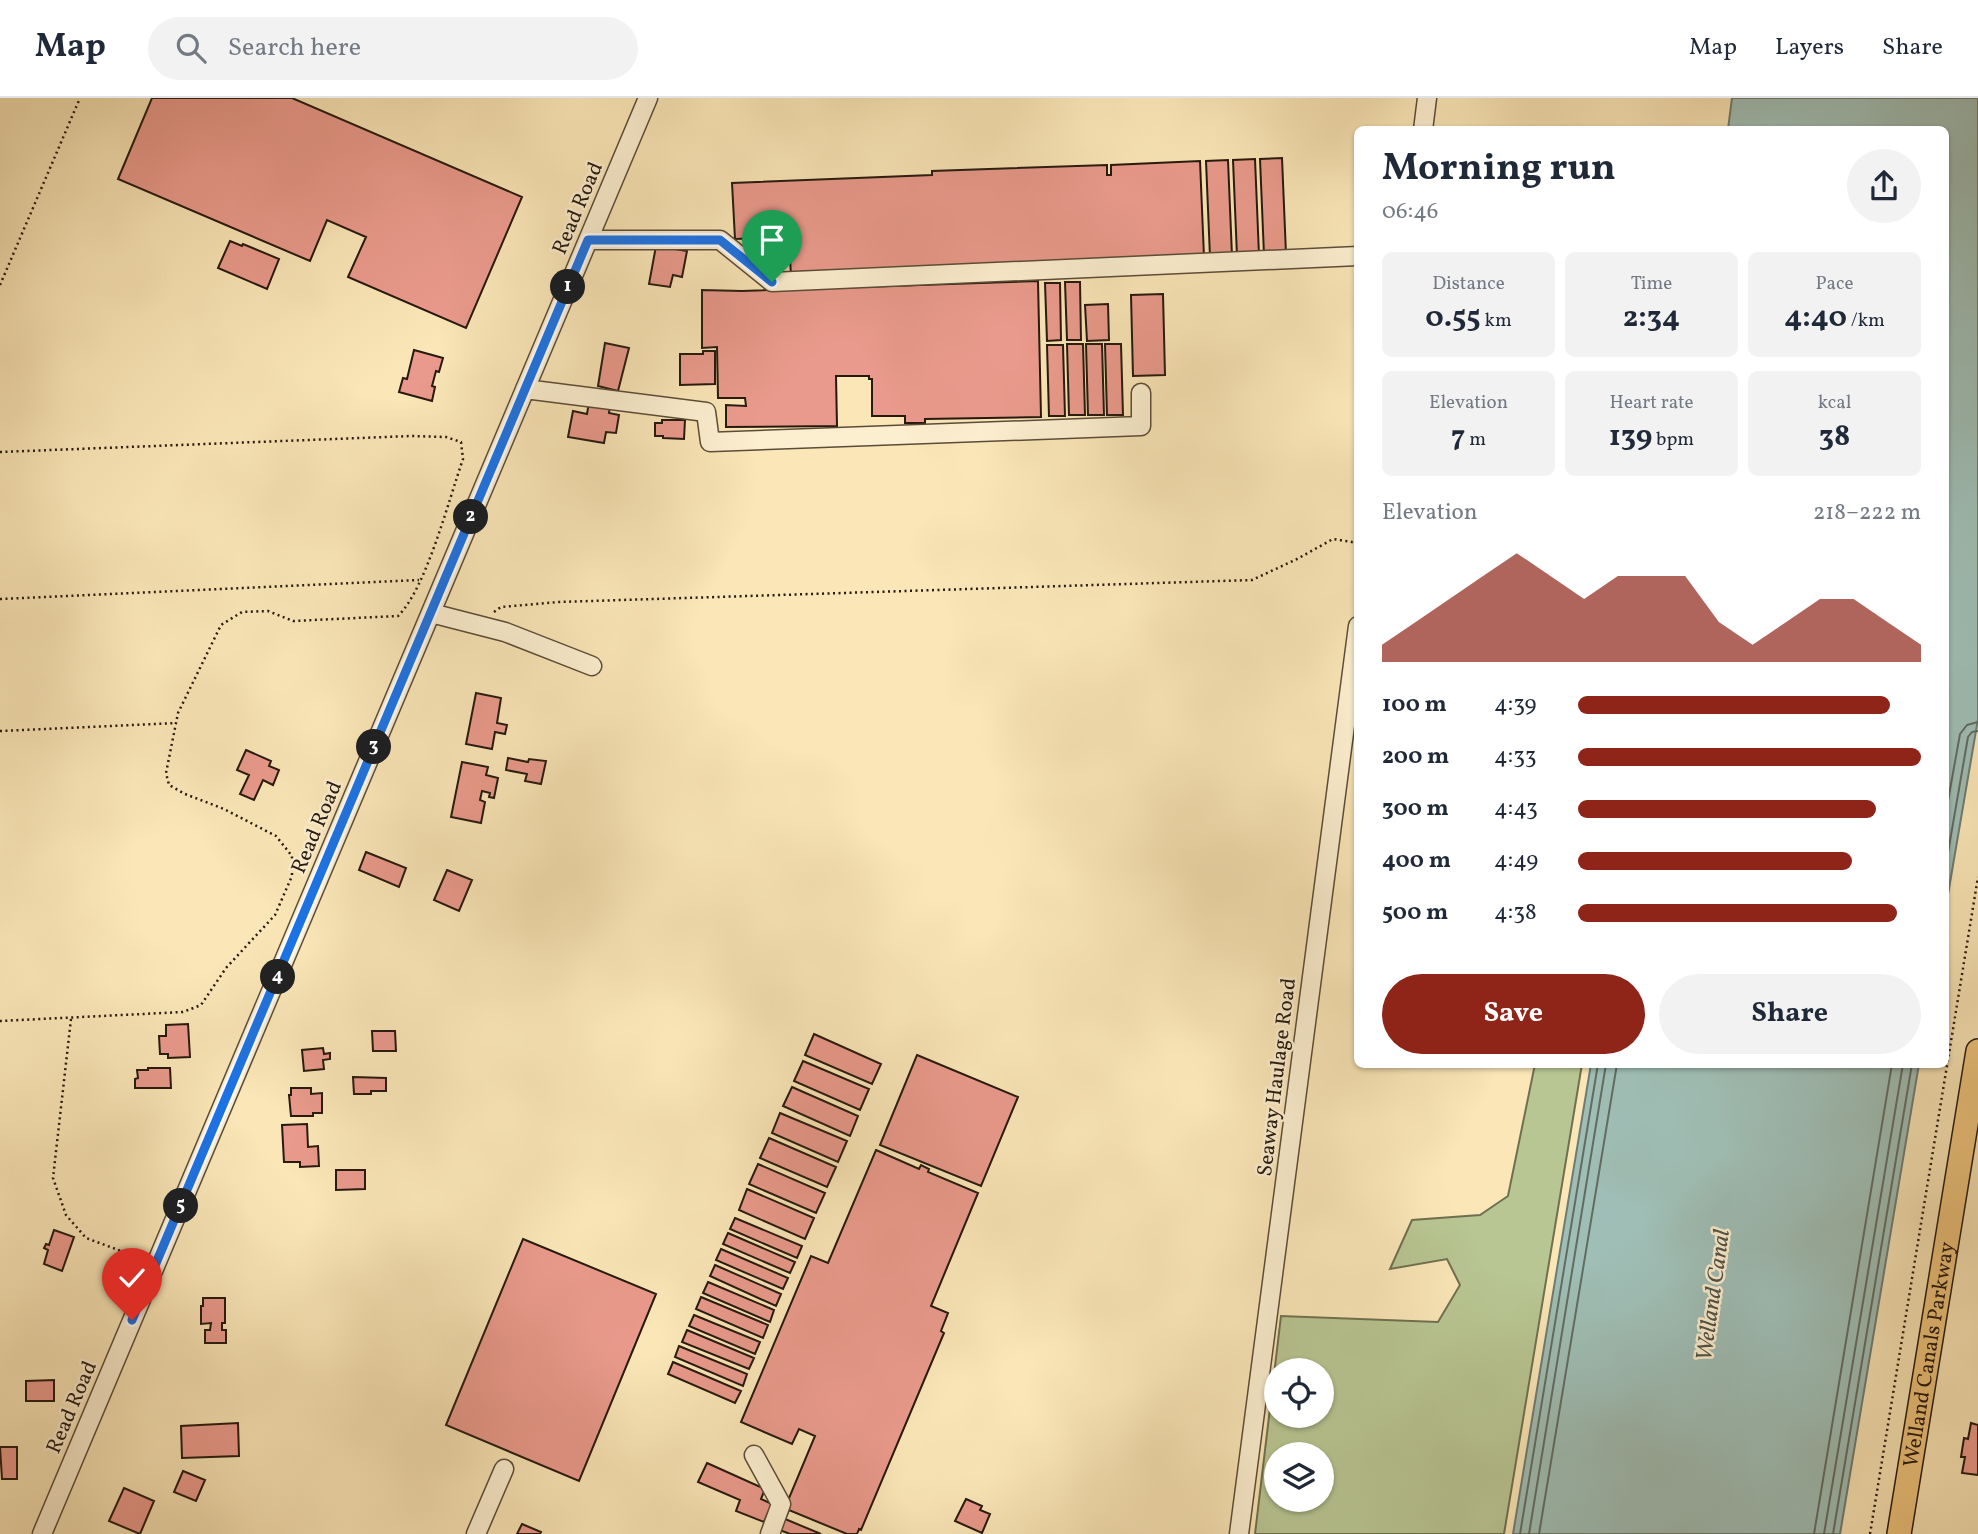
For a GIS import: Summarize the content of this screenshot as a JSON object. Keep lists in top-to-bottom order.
{
  "streets": {
    "main road": ["Welland Canals Parkway"],
    "street": ["Read Road", "Seaway Haulage Road"]
  },
  "water": ["Welland Canal"],
  "page": {
    "header": "Map",
    "search": "Search here",
    "nav": ["Map", "Layers", "Share"],
    "heading": ["Morning run", "06:46"],
    "stats": [
      ["Distance", "0.55 km"],
      ["Time", "2:34"],
      ["Pace", "4:40 /km"],
      ["Elevation", "7 m"],
      ["Heart rate", "139 bpm"],
      ["kcal", "38"]
    ],
    "pins": [
      "1",
      "2",
      "3",
      "4",
      "5"
    ],
    "chart": ["Elevation", "218–222 m"],
    "list": [
      {
        "name": "100 m",
        "note": "4:39"
      },
      {
        "name": "200 m",
        "note": "4:33"
      },
      {
        "name": "300 m",
        "note": "4:43"
      },
      {
        "name": "400 m",
        "note": "4:49"
      },
      {
        "name": "500 m",
        "note": "4:38"
      }
    ],
    "buttons": ["Save", "Share"]
  }
}
